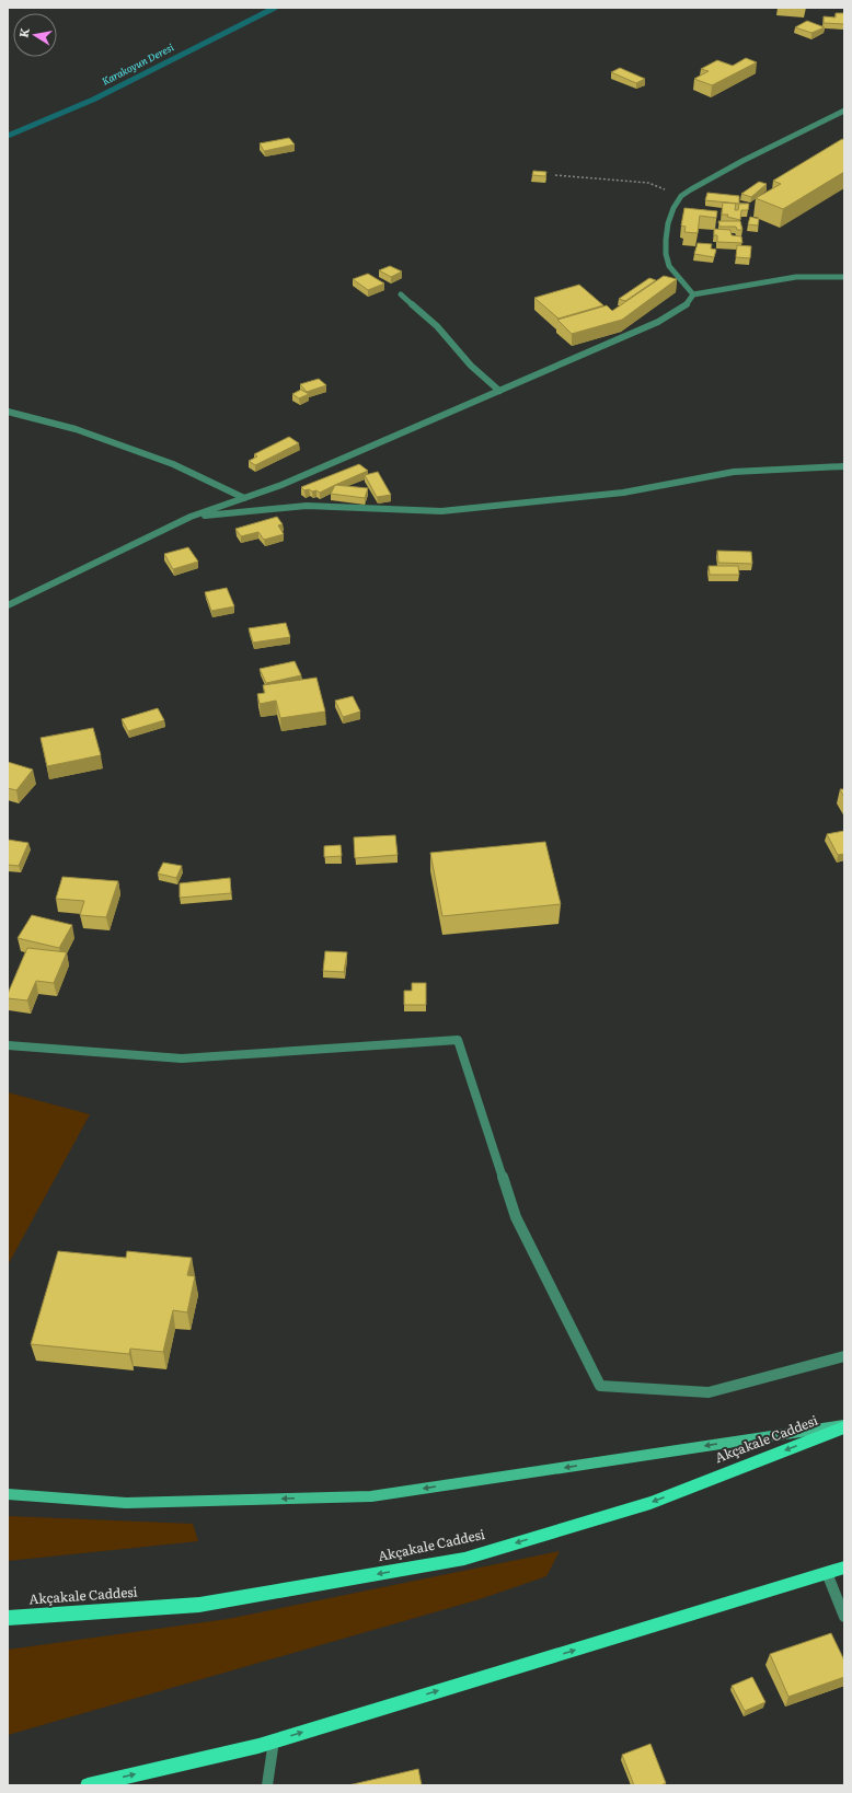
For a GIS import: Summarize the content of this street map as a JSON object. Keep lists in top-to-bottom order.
{
  "streets": {
    "main road": ["Akçakale Caddesi"]
  },
  "water": ["Karakoyun Deresi"],
  "north": "left"
}
